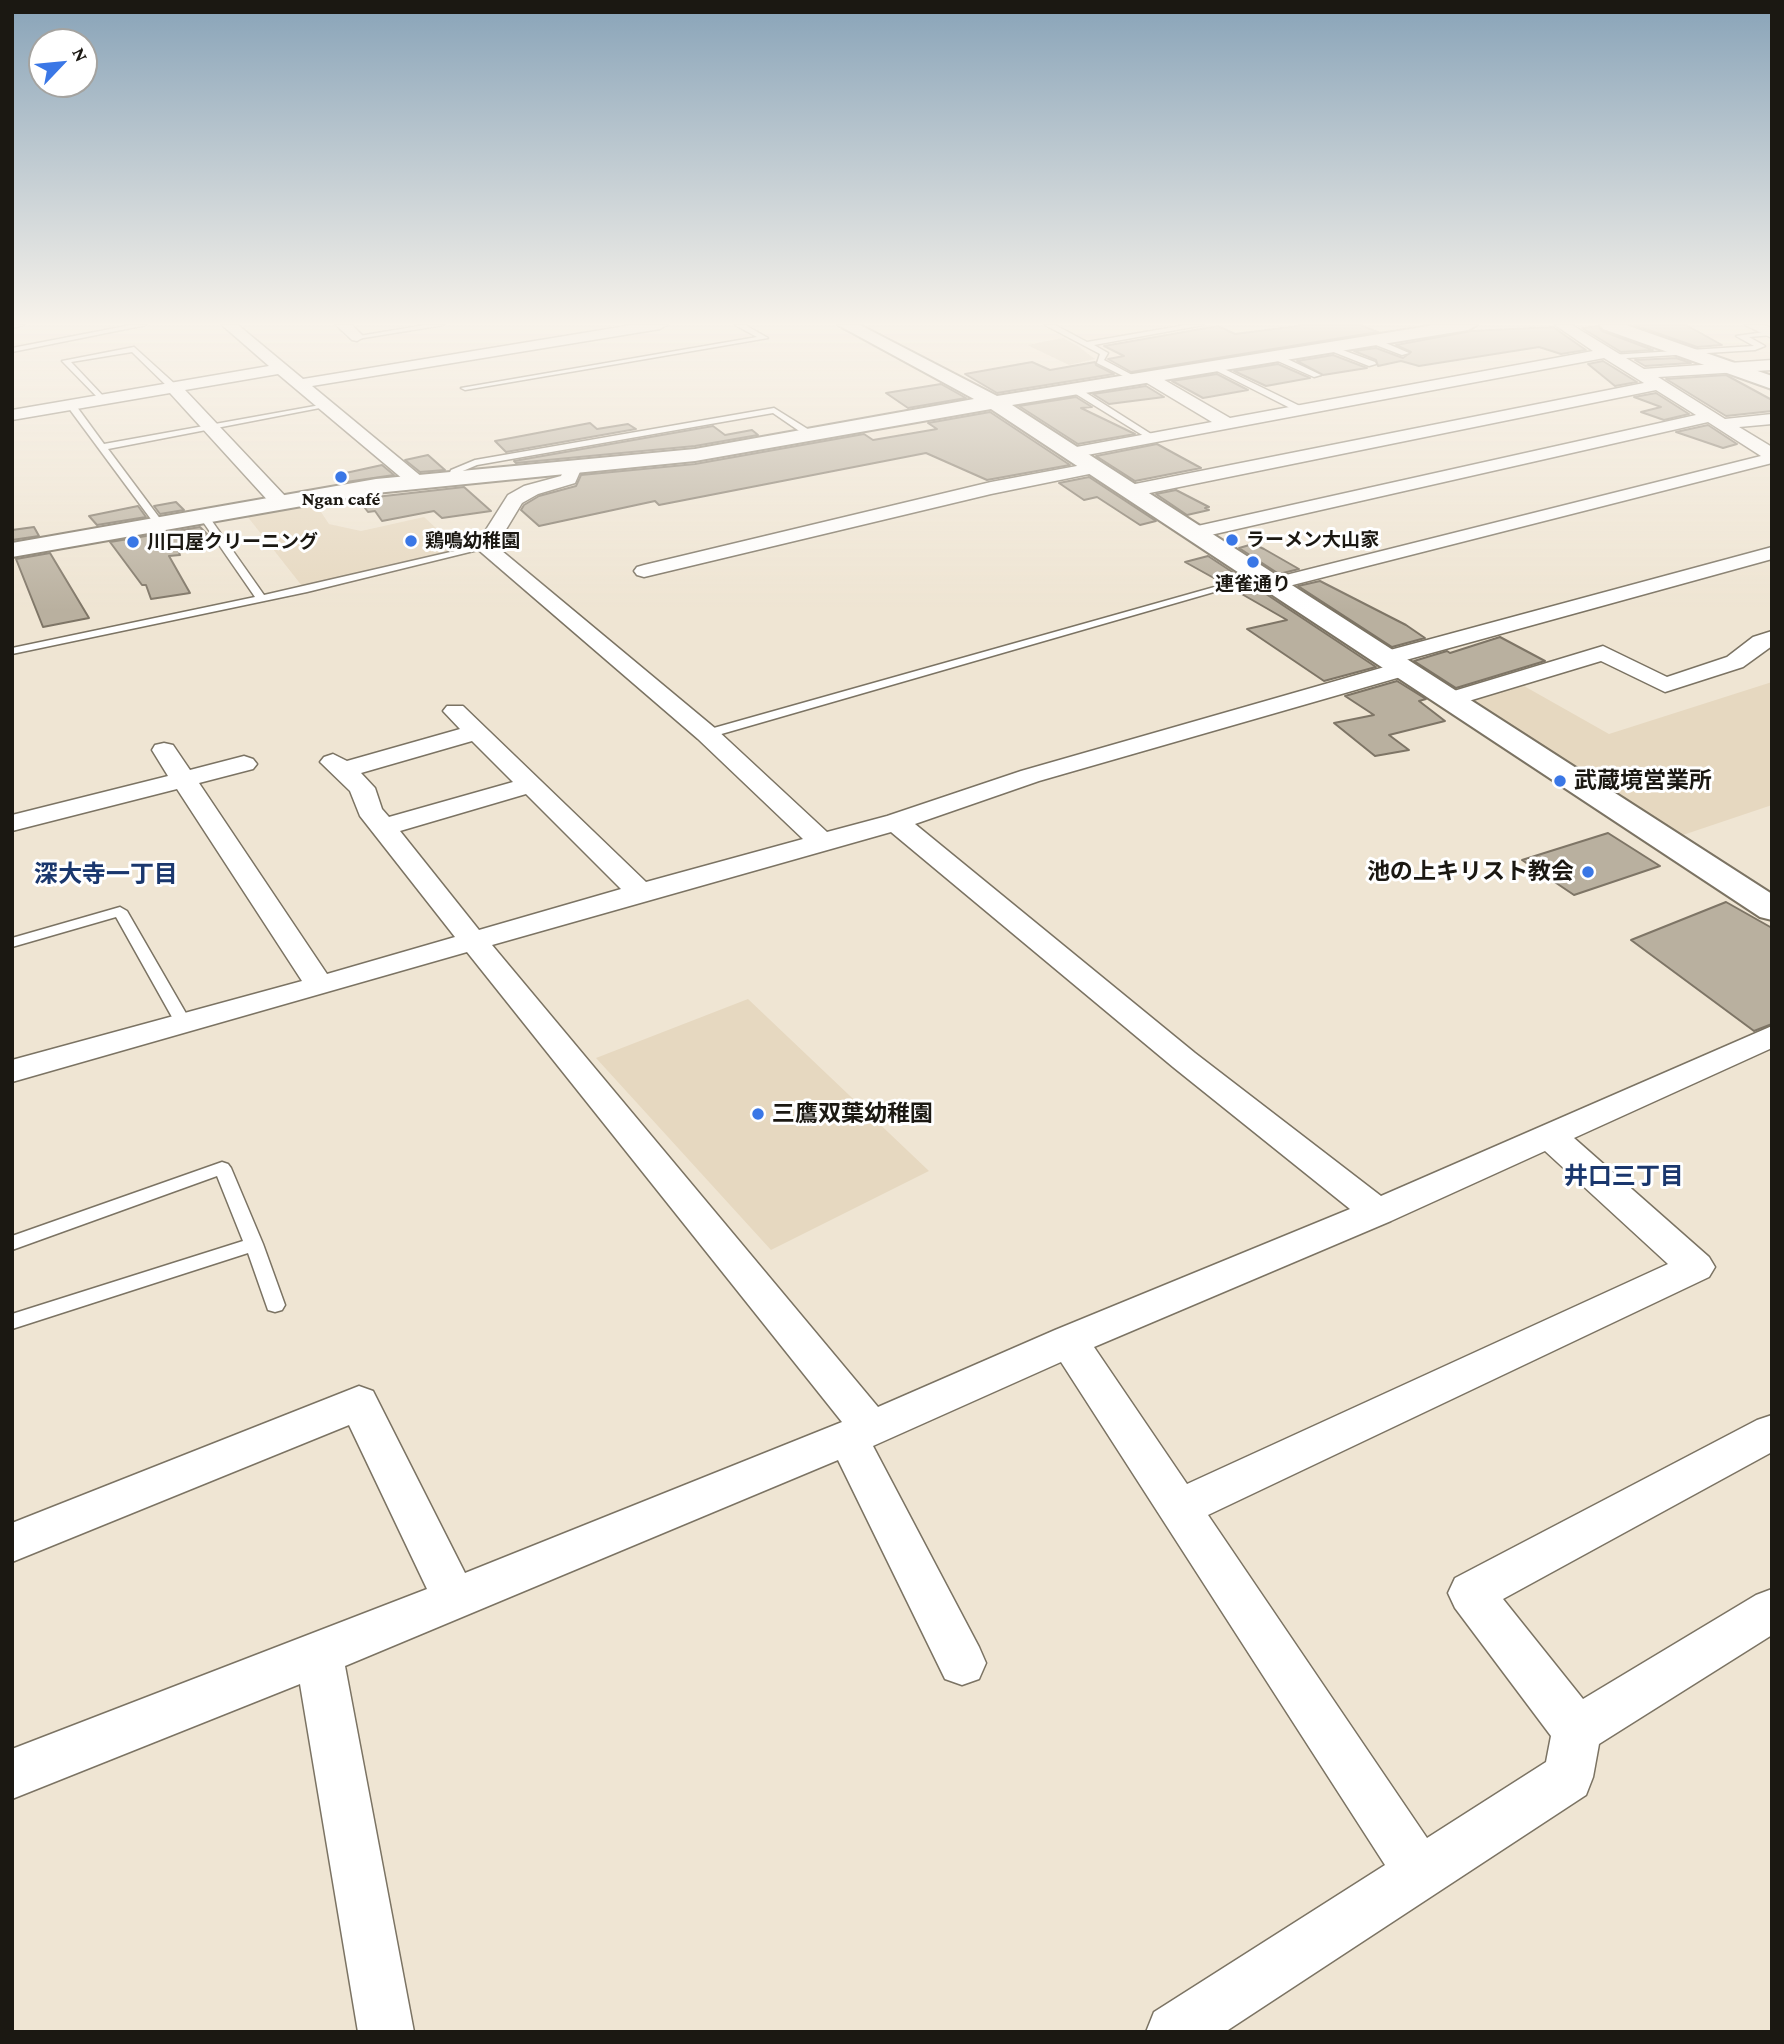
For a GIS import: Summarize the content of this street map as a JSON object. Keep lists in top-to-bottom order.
{
  "districts": ["深大寺一丁目", "井口三丁目"],
  "places": [
    "Ngan café",
    "ラーメン大山家",
    "鶏鳴幼稚園",
    "川口屋クリーニング",
    "連雀通り",
    "武蔵境営業所",
    "池の上キリスト教会",
    "三鷹双葉幼稚園"
  ],
  "north": "top right"
}
